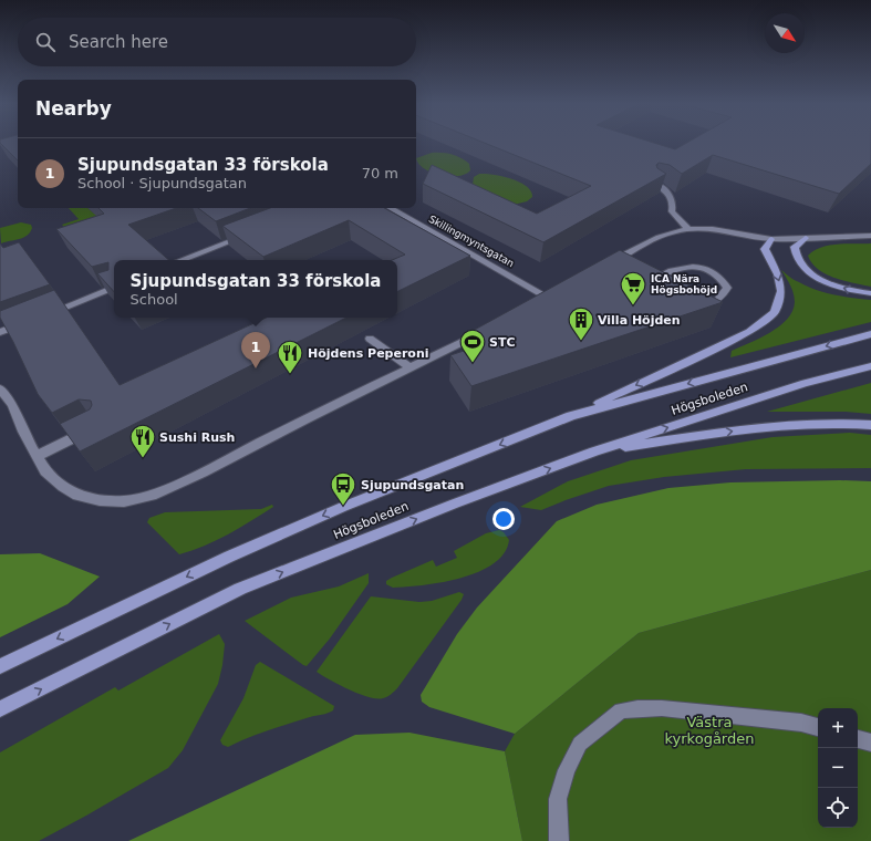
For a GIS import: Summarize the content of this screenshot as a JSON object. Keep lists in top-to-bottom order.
{
  "streets": {
    "main road": ["Högsboleden"],
    "street": ["Skillingmyntsgatan"]
  },
  "parks": ["Västra kyrkogården"],
  "places": {
    "supermarket": ["ICA Nära Högsbohöjd"],
    "building": ["Villa Höjden"],
    "sports": ["STC"],
    "restaurant": ["Höjdens Peperoni", "Sushi Rush"],
    "bus stop": ["Sjupundsgatan"]
  },
  "north": "bottom right",
  "page": {
    "search": "Search here",
    "heading": "Nearby",
    "list": [
      {
        "mark": "1",
        "name": "Sjupundsgatan 33 förskola",
        "note": "School · Sjupundsgatan",
        "value": "70 m"
      }
    ],
    "popup": ["Sjupundsgatan 33 förskola", "School"],
    "pins": "1",
    "map_buttons": ["+", "−"]
  }
}
